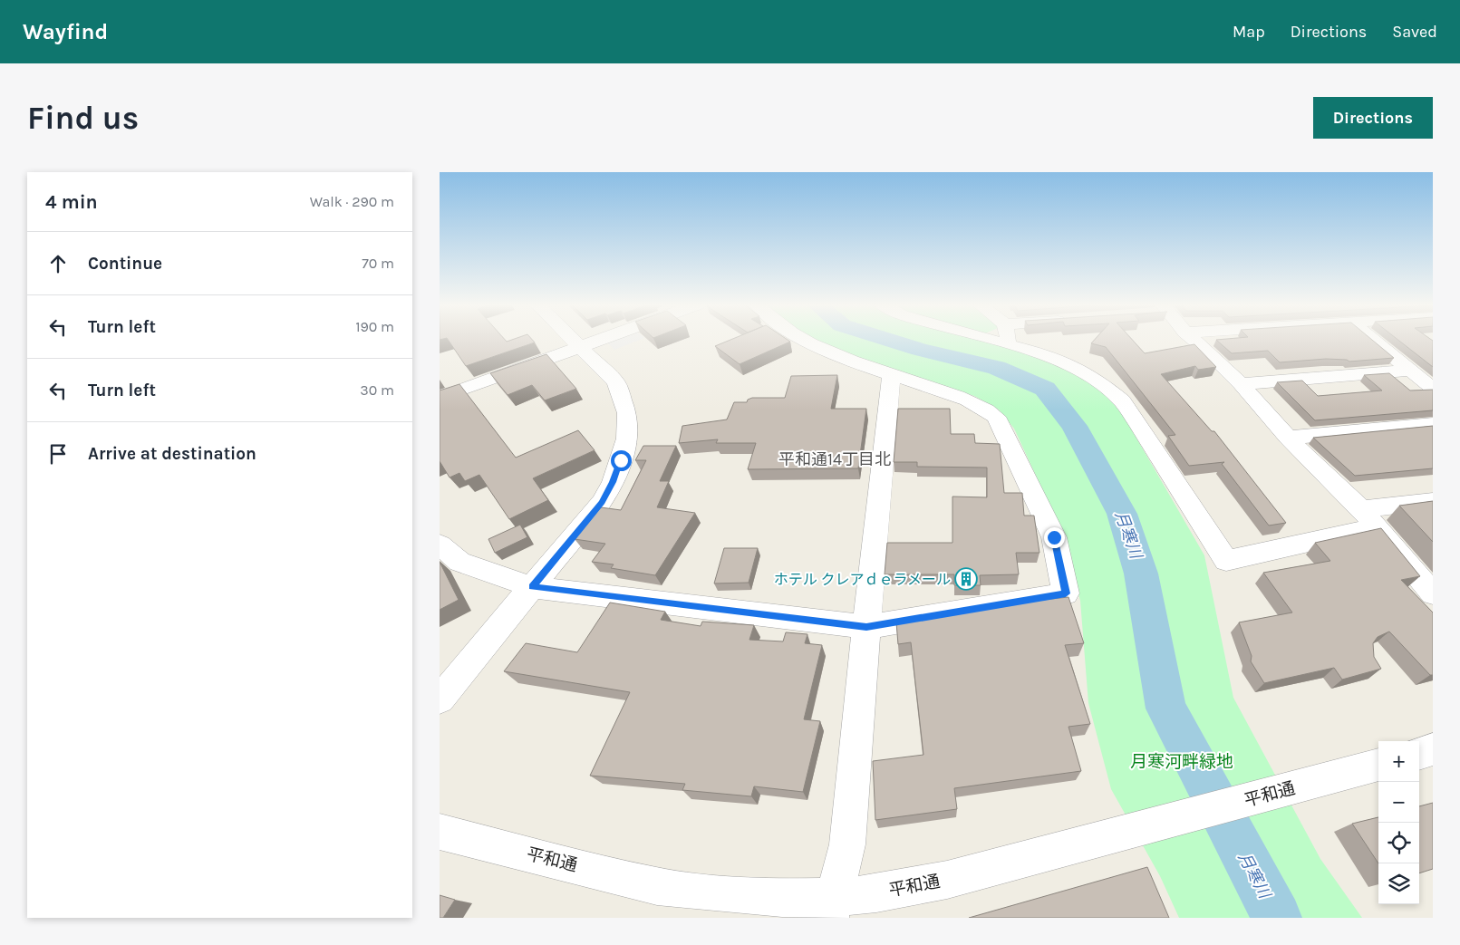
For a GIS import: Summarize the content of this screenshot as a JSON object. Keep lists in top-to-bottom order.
{
  "streets": {
    "street": ["平和通"]
  },
  "districts": ["平和通14丁目北"],
  "water": ["月寒川"],
  "parks": ["月寒河畔緑地"],
  "places": {
    "building": ["ホテル クレアｄｅラメール"]
  },
  "page": {
    "header": "Wayfind",
    "nav": ["Map", "Directions", "Saved"],
    "buttons": "Directions",
    "title": "Find us",
    "heading": ["4 min", "Walk · 290 m"],
    "list": [
      ["Continue", "70 m"],
      ["Turn left", "190 m"],
      ["Turn left", "30 m"],
      "Arrive at destination"
    ],
    "map_buttons": ["+", "−"]
  }
}
